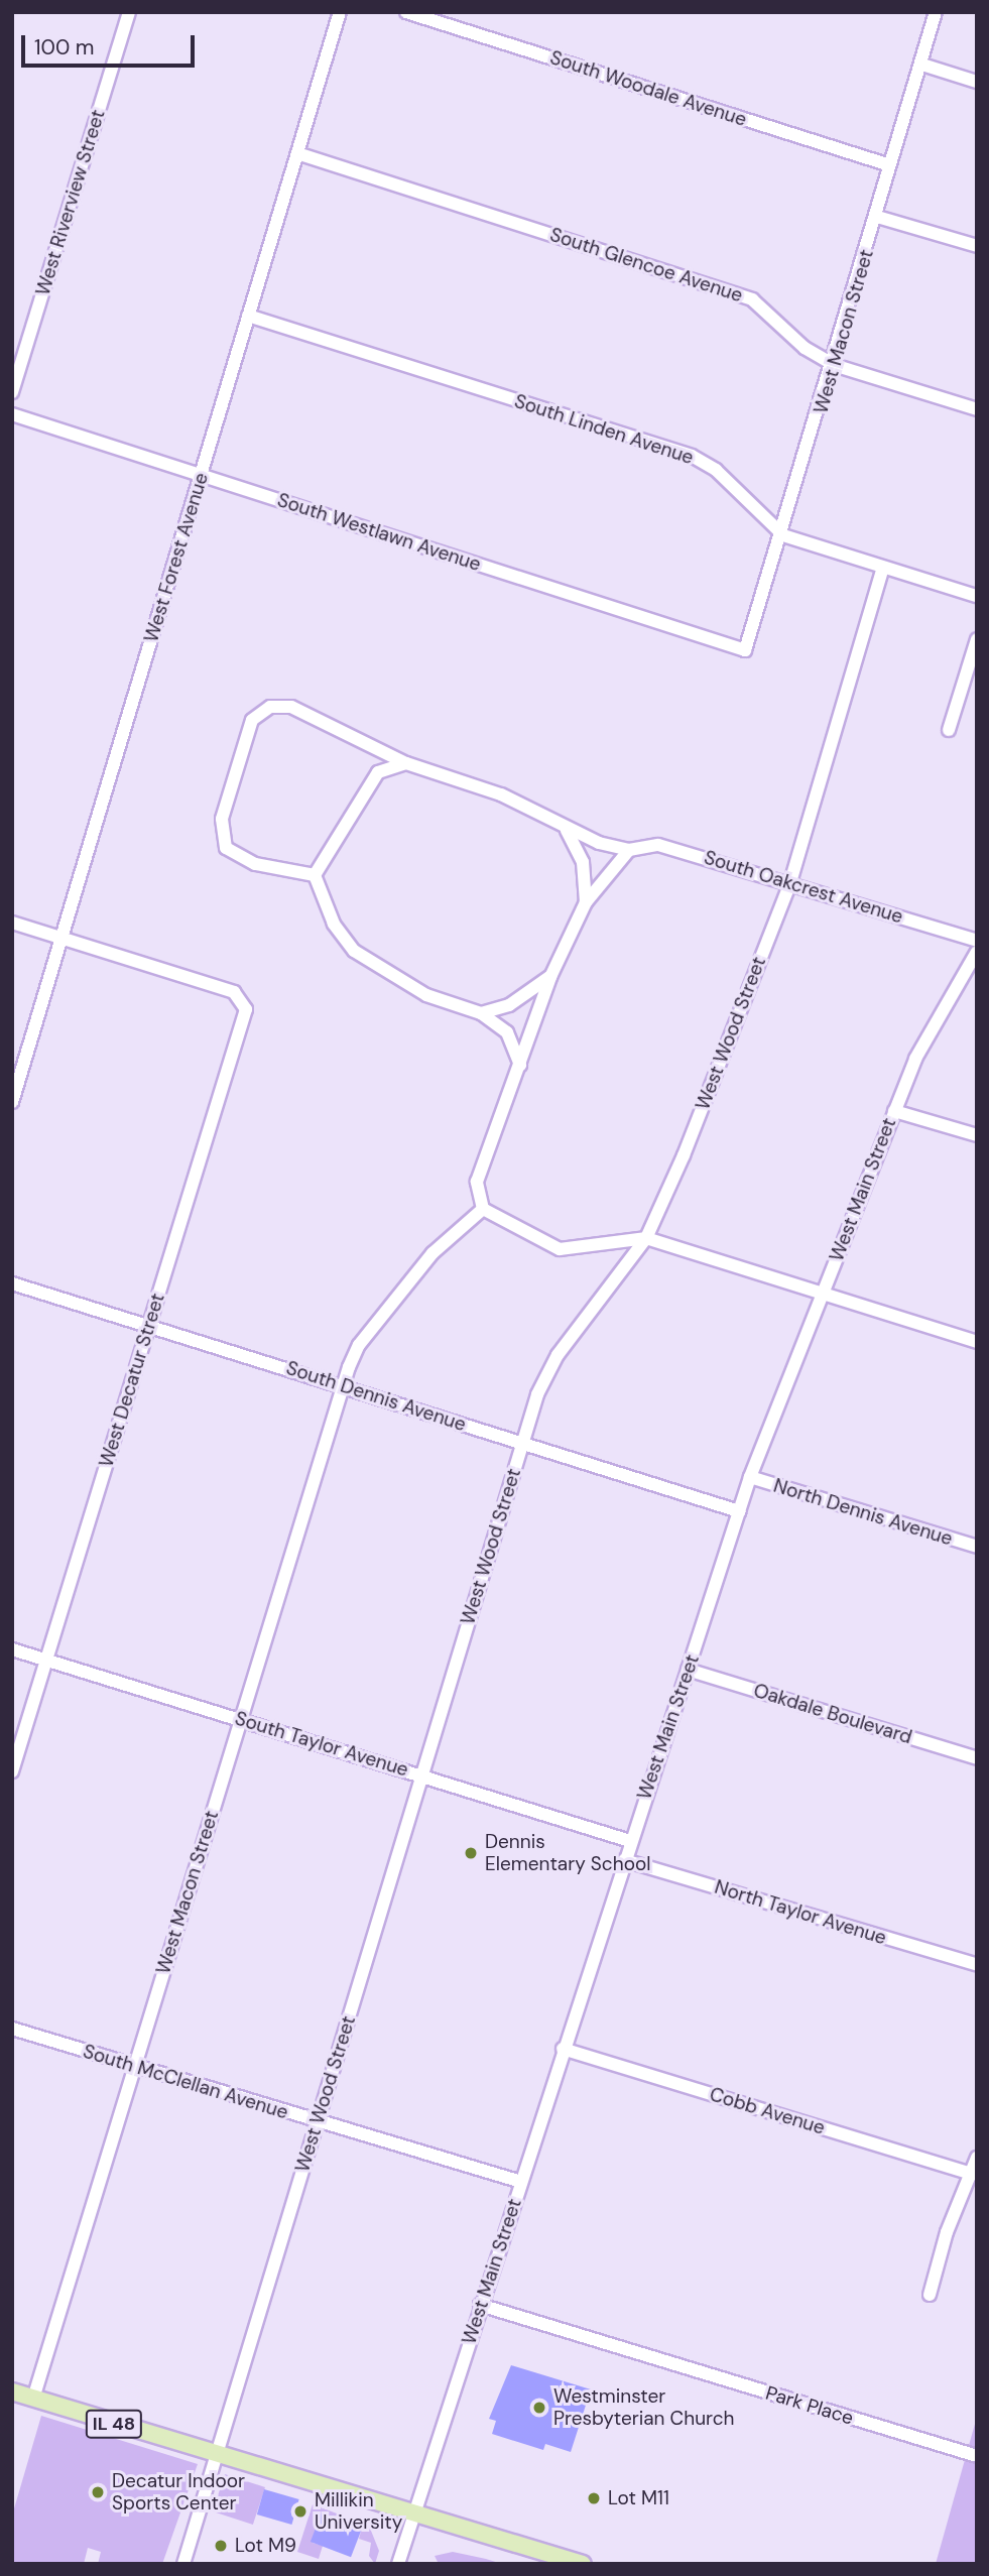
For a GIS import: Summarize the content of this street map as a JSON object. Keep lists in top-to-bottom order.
{
  "streets": {
    "main road": ["IL 48"],
    "street": [
      "South Woodale Avenue",
      "West Riverview Street",
      "South Glencoe Avenue",
      "West Macon Street",
      "South Linden Avenue",
      "South Westlawn Avenue",
      "West Forest Avenue",
      "South Oakcrest Avenue",
      "West Wood Street",
      "West Main Street",
      "West Decatur Street",
      "South Dennis Avenue",
      "North Dennis Avenue",
      "Oakdale Boulevard",
      "South Taylor Avenue",
      "North Taylor Avenue",
      "South McClellan Avenue",
      "Cobb Avenue",
      "Park Place"
    ]
  },
  "crossings": [
    ["South Woodale Avenue", "West Macon Street"],
    ["South Glencoe Avenue", "West Macon Street"],
    ["South Glencoe Avenue", "West Forest Avenue"],
    ["West Macon Street", "South Linden Avenue"],
    ["West Macon Street", "South Westlawn Avenue"],
    ["West Macon Street", "South Dennis Avenue"],
    ["West Macon Street", "South Taylor Avenue"],
    ["West Macon Street", "South McClellan Avenue"],
    ["West Macon Street", "IL 48"],
    ["South Linden Avenue", "West Forest Avenue"],
    ["South Linden Avenue", "West Wood Street"],
    ["South Westlawn Avenue", "West Forest Avenue"],
    ["West Forest Avenue", "West Decatur Street"],
    ["South Oakcrest Avenue", "West Wood Street"],
    ["West Wood Street", "South Dennis Avenue"],
    ["West Wood Street", "South Taylor Avenue"],
    ["West Wood Street", "South McClellan Avenue"],
    ["West Wood Street", "IL 48"],
    ["West Main Street", "South Dennis Avenue"],
    ["West Main Street", "North Dennis Avenue"],
    ["West Main Street", "Oakdale Boulevard"],
    ["West Main Street", "South Taylor Avenue"],
    ["West Main Street", "North Taylor Avenue"],
    ["West Main Street", "South McClellan Avenue"],
    ["West Main Street", "Cobb Avenue"],
    ["West Main Street", "Park Place"],
    ["West Main Street", "IL 48"],
    ["West Decatur Street", "South Dennis Avenue"],
    ["West Decatur Street", "South Taylor Avenue"]
  ],
  "places": [
    "Dennis Elementary School",
    "Westminster Presbyterian Church",
    "Decatur Indoor Sports Center",
    "Lot M11",
    "Millikin University",
    "Lot M9"
  ],
  "scale_bar": "100 m"
}
